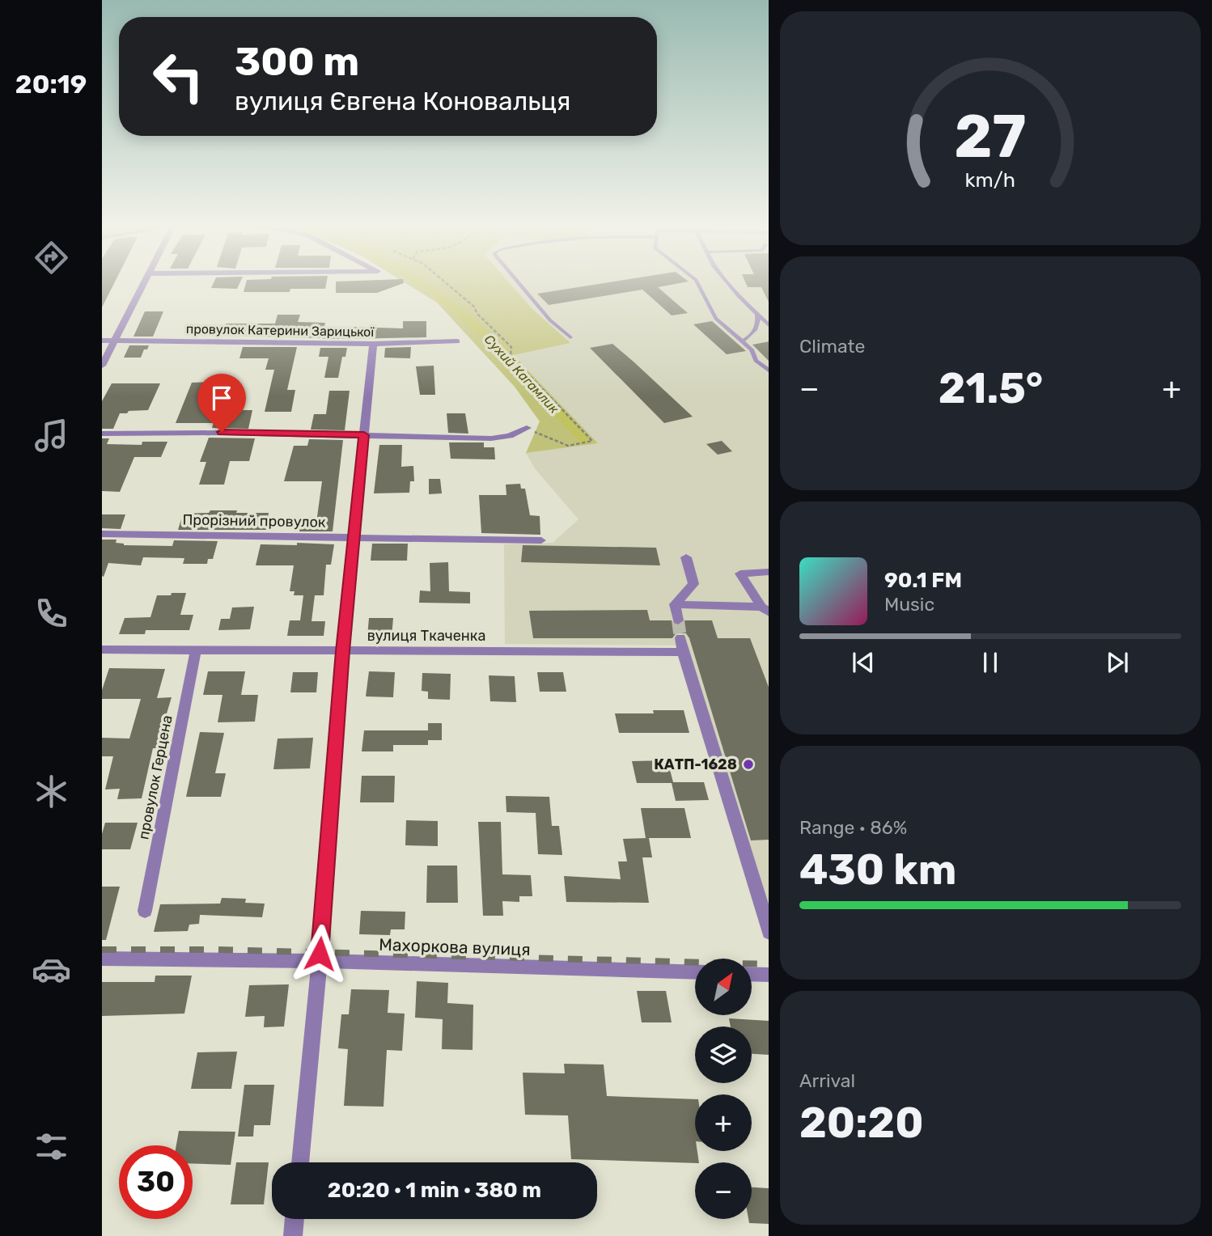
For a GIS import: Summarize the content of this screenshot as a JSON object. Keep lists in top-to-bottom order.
{
  "streets": {
    "street": [
      "провулок Катерини Зарицької",
      "Прорізний провулок",
      "вулиця Ткаченка",
      "провулок Герцена",
      "Махоркова вулиця"
    ]
  },
  "crossings": [
    ["вулиця Ткаченка", "провулок Герцена"]
  ],
  "water": ["Сухий Кагамлик"],
  "places": ["КАТП-1628"],
  "north": "top right",
  "page": {
    "tabs": "20:19",
    "turn": ["300 m", "вулиця Євгена Коновальця"],
    "tile": [
      "Climate",
      ["Range · 86%", "430 km"],
      ["Arrival", "20:20"]
    ],
    "heat": ["−", "21.5°", "+"],
    "song": ["90.1 FM", "Music"],
    "map_buttons": ["+", "−"],
    "limit": "30",
    "trip": "20:20 · 1 min · 380 m",
    "gauge": ["27", "km/h"]
  }
}
